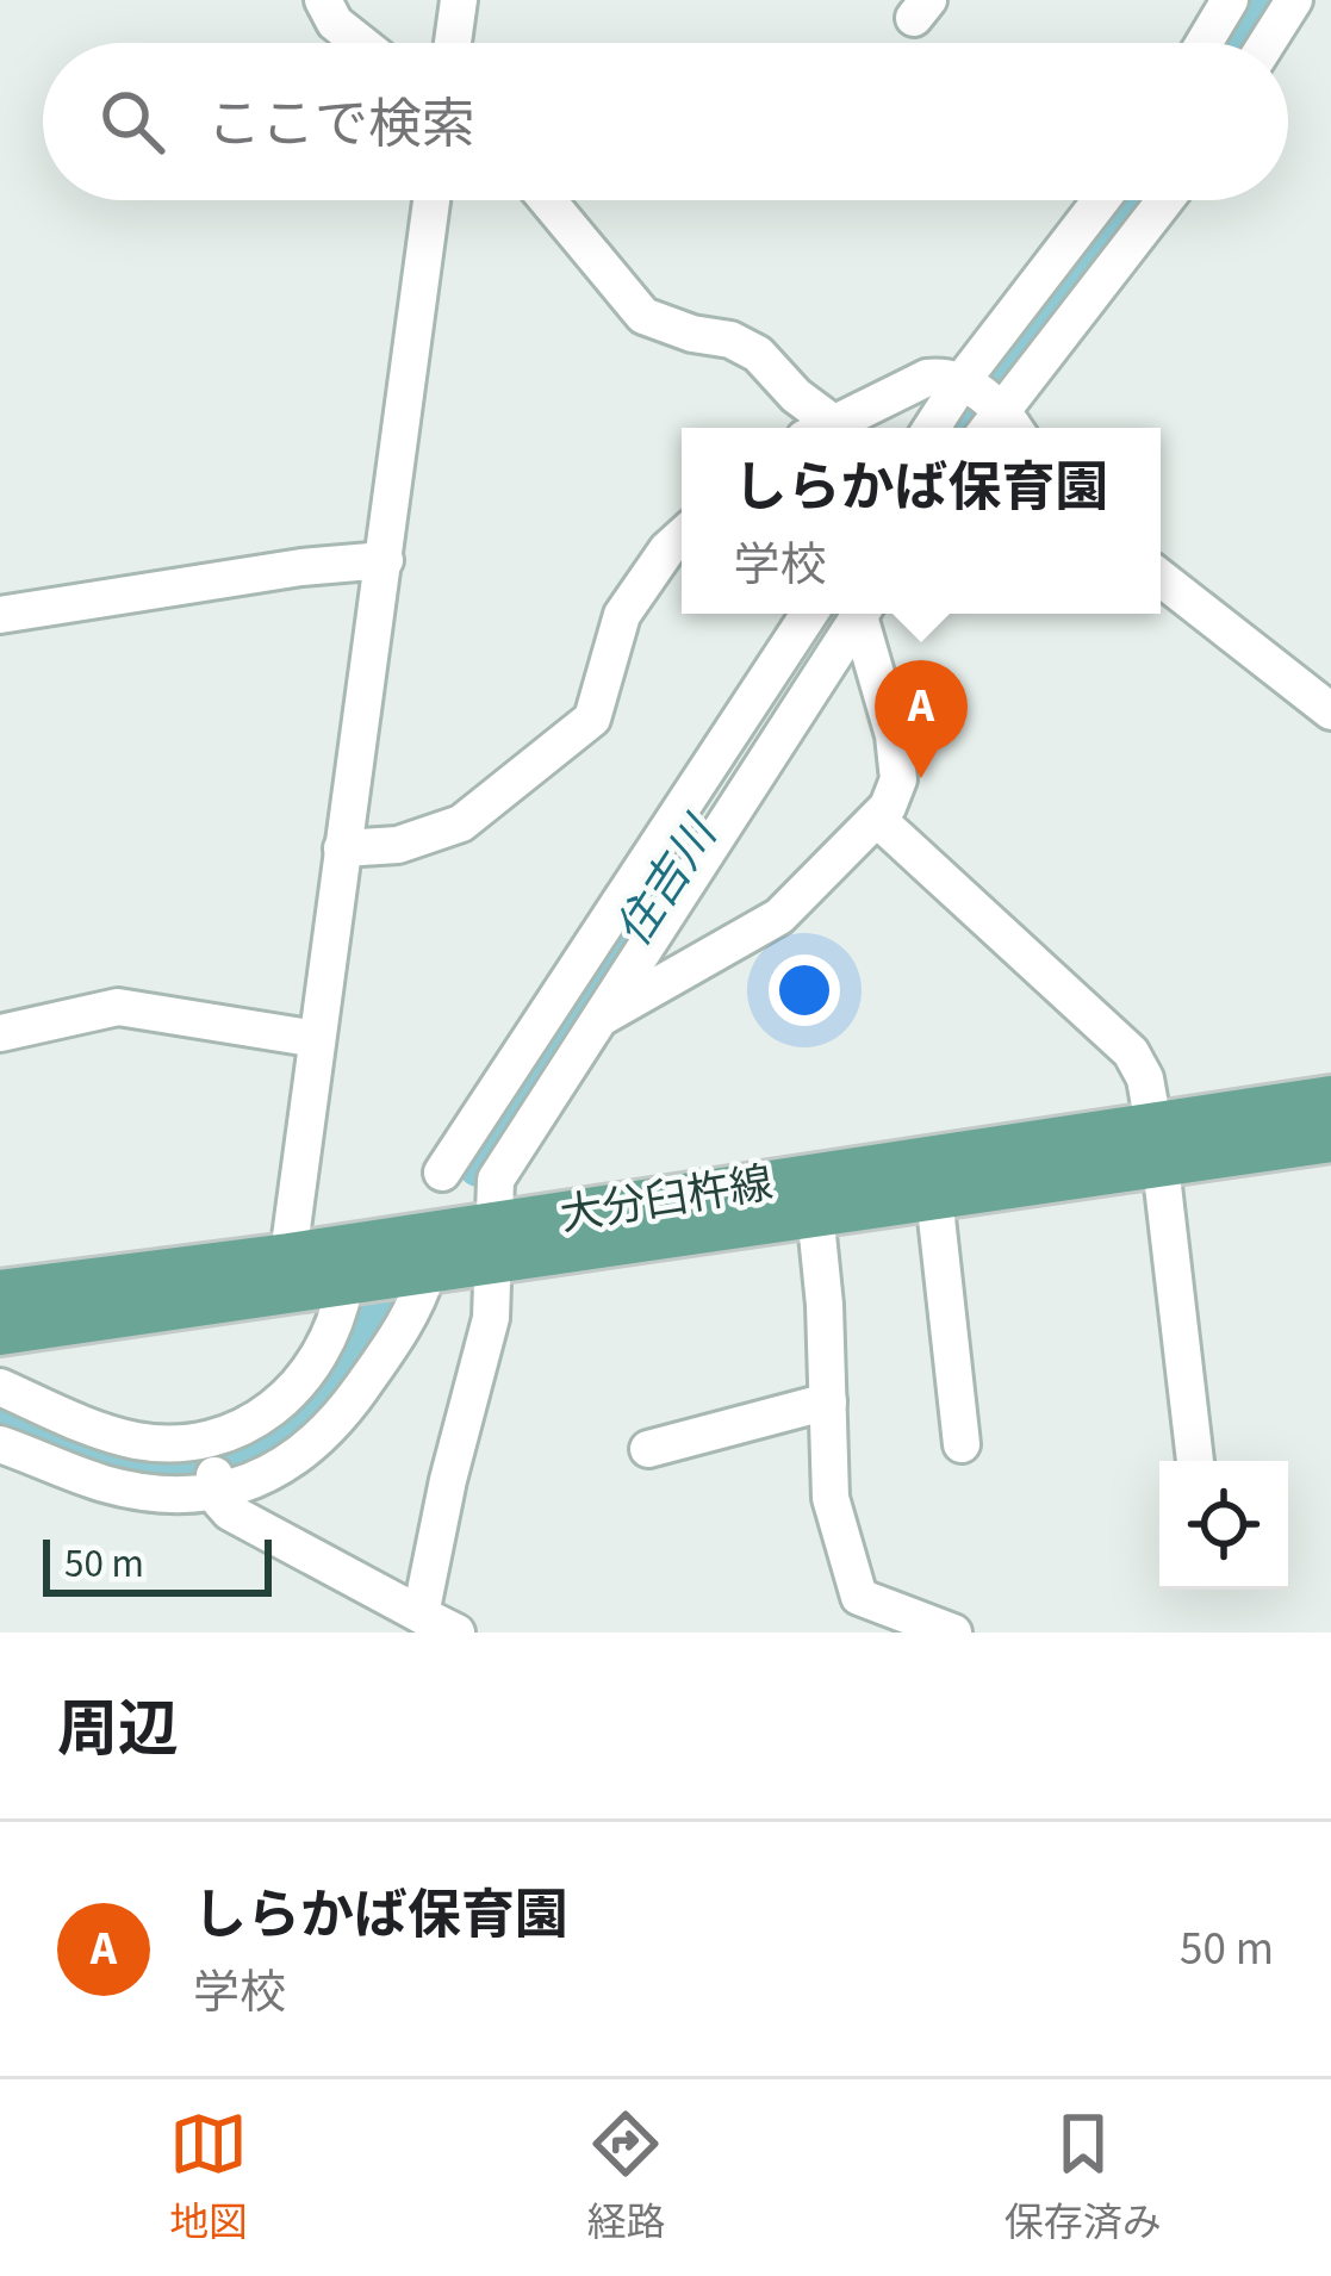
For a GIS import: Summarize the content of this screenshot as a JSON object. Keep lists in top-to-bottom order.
{
  "streets": {
    "main road": ["大分臼杵線"]
  },
  "water": ["住吉川"],
  "scale_bar": "50 m",
  "page": {
    "search": "ここで検索",
    "popup": ["しらかば保育園", "学校"],
    "pins": "A",
    "scale": "50 m",
    "heading": "周辺",
    "list": [
      {
        "mark": "A",
        "name": "しらかば保育園",
        "note": "学校",
        "value": "50 m"
      }
    ],
    "nav": ["地図", "経路", "保存済み"]
  }
}
